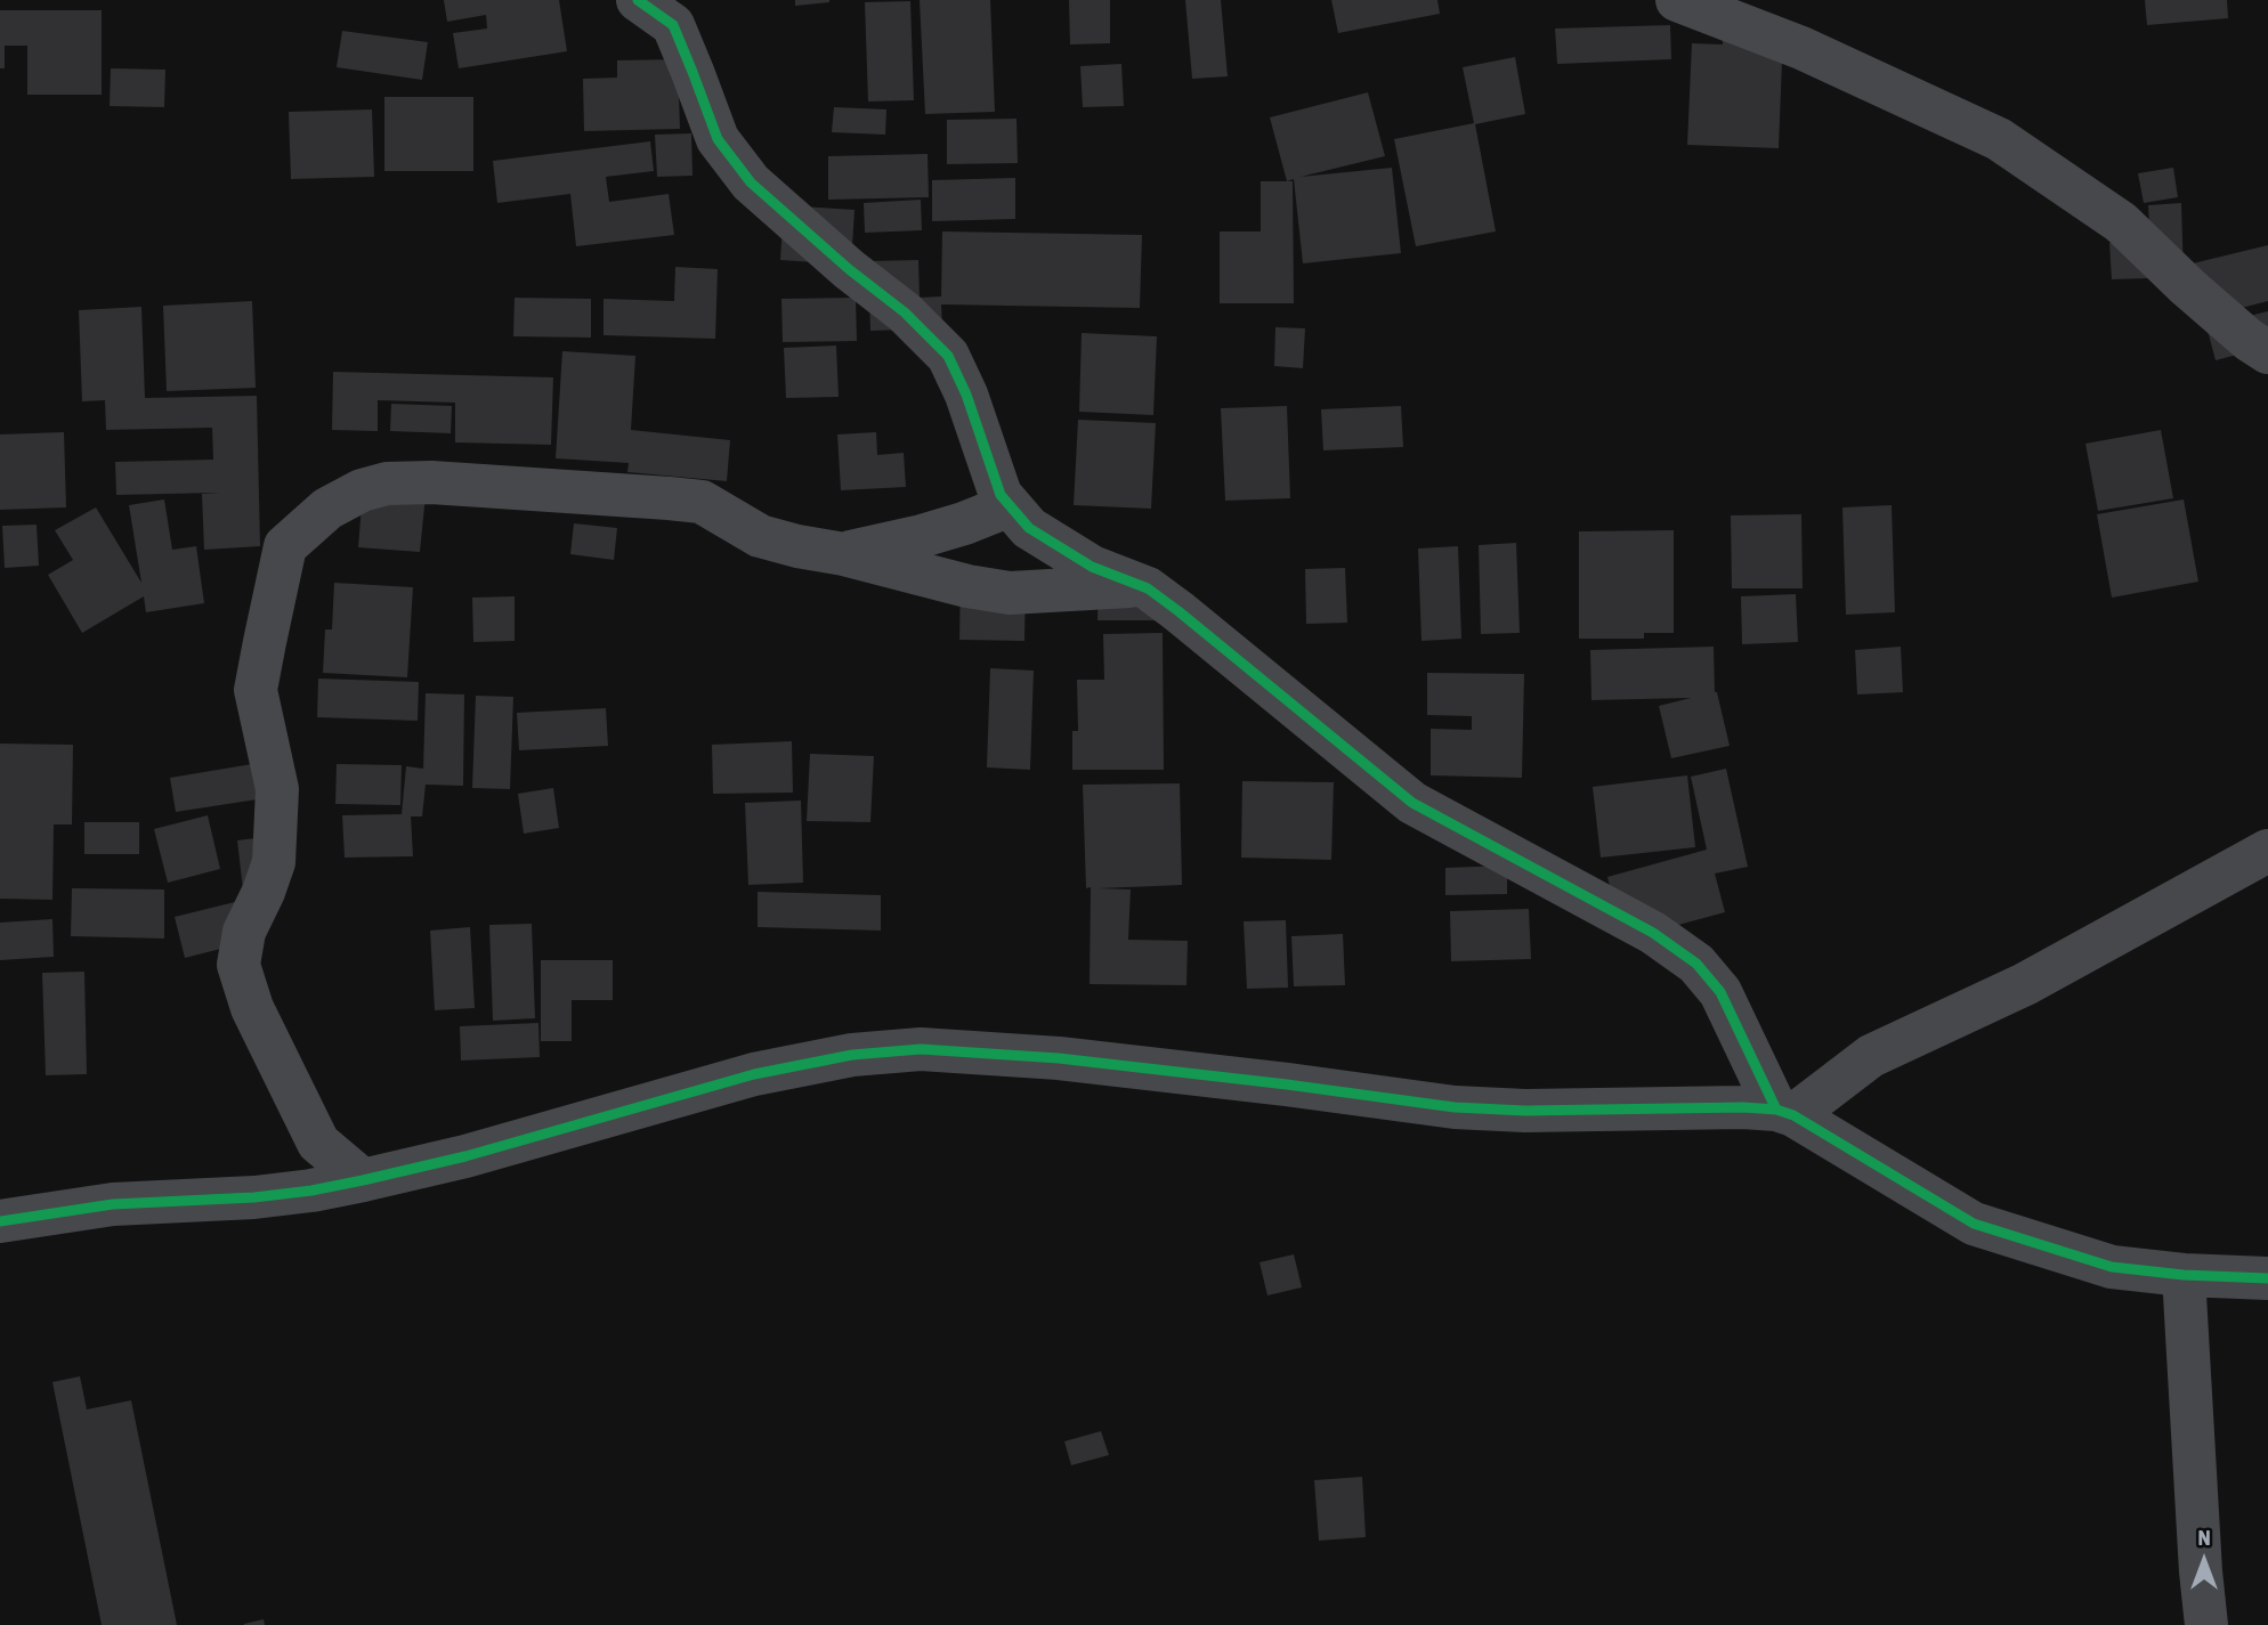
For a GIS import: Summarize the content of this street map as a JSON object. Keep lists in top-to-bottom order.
{
  "north": "top"
}
